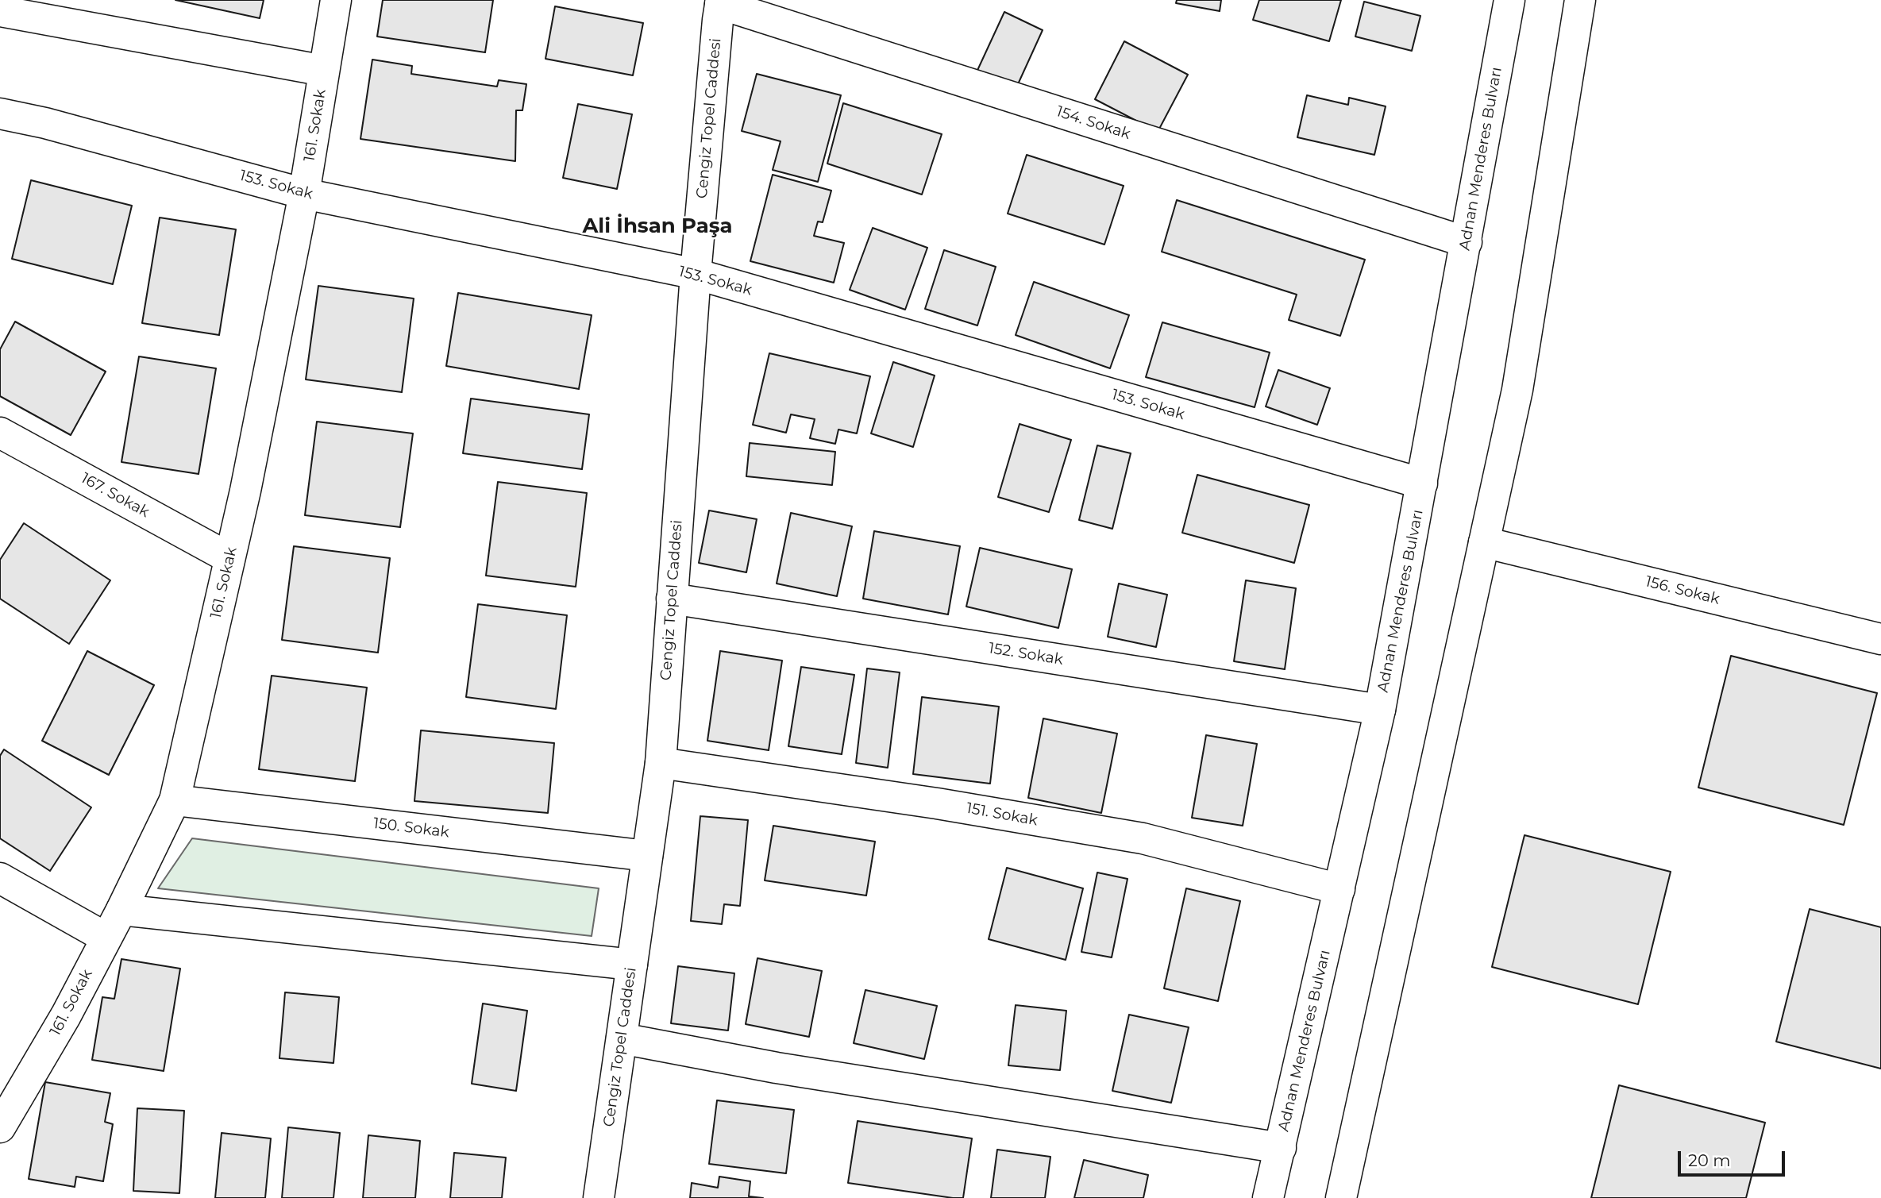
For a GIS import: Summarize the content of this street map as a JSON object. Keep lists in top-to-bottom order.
{
  "streets": {
    "street": [
      "Cengiz Topel Caddesi",
      "154. Sokak",
      "161. Sokak",
      "Adnan Menderes Bulvarı",
      "153. Sokak",
      "167. Sokak",
      "156. Sokak",
      "152. Sokak",
      "151. Sokak",
      "150. Sokak"
    ]
  },
  "crossings": [
    ["Cengiz Topel Caddesi", "154. Sokak"],
    ["Cengiz Topel Caddesi", "153. Sokak"],
    ["Cengiz Topel Caddesi", "152. Sokak"],
    ["Cengiz Topel Caddesi", "151. Sokak"],
    ["Cengiz Topel Caddesi", "150. Sokak"],
    ["154. Sokak", "Adnan Menderes Bulvarı"],
    ["161. Sokak", "153. Sokak"],
    ["161. Sokak", "167. Sokak"],
    ["161. Sokak", "150. Sokak"],
    ["Adnan Menderes Bulvarı", "153. Sokak"],
    ["Adnan Menderes Bulvarı", "152. Sokak"],
    ["Adnan Menderes Bulvarı", "151. Sokak"]
  ],
  "districts": ["Ali İhsan Paşa"],
  "scale_bar": "20 m"
}
